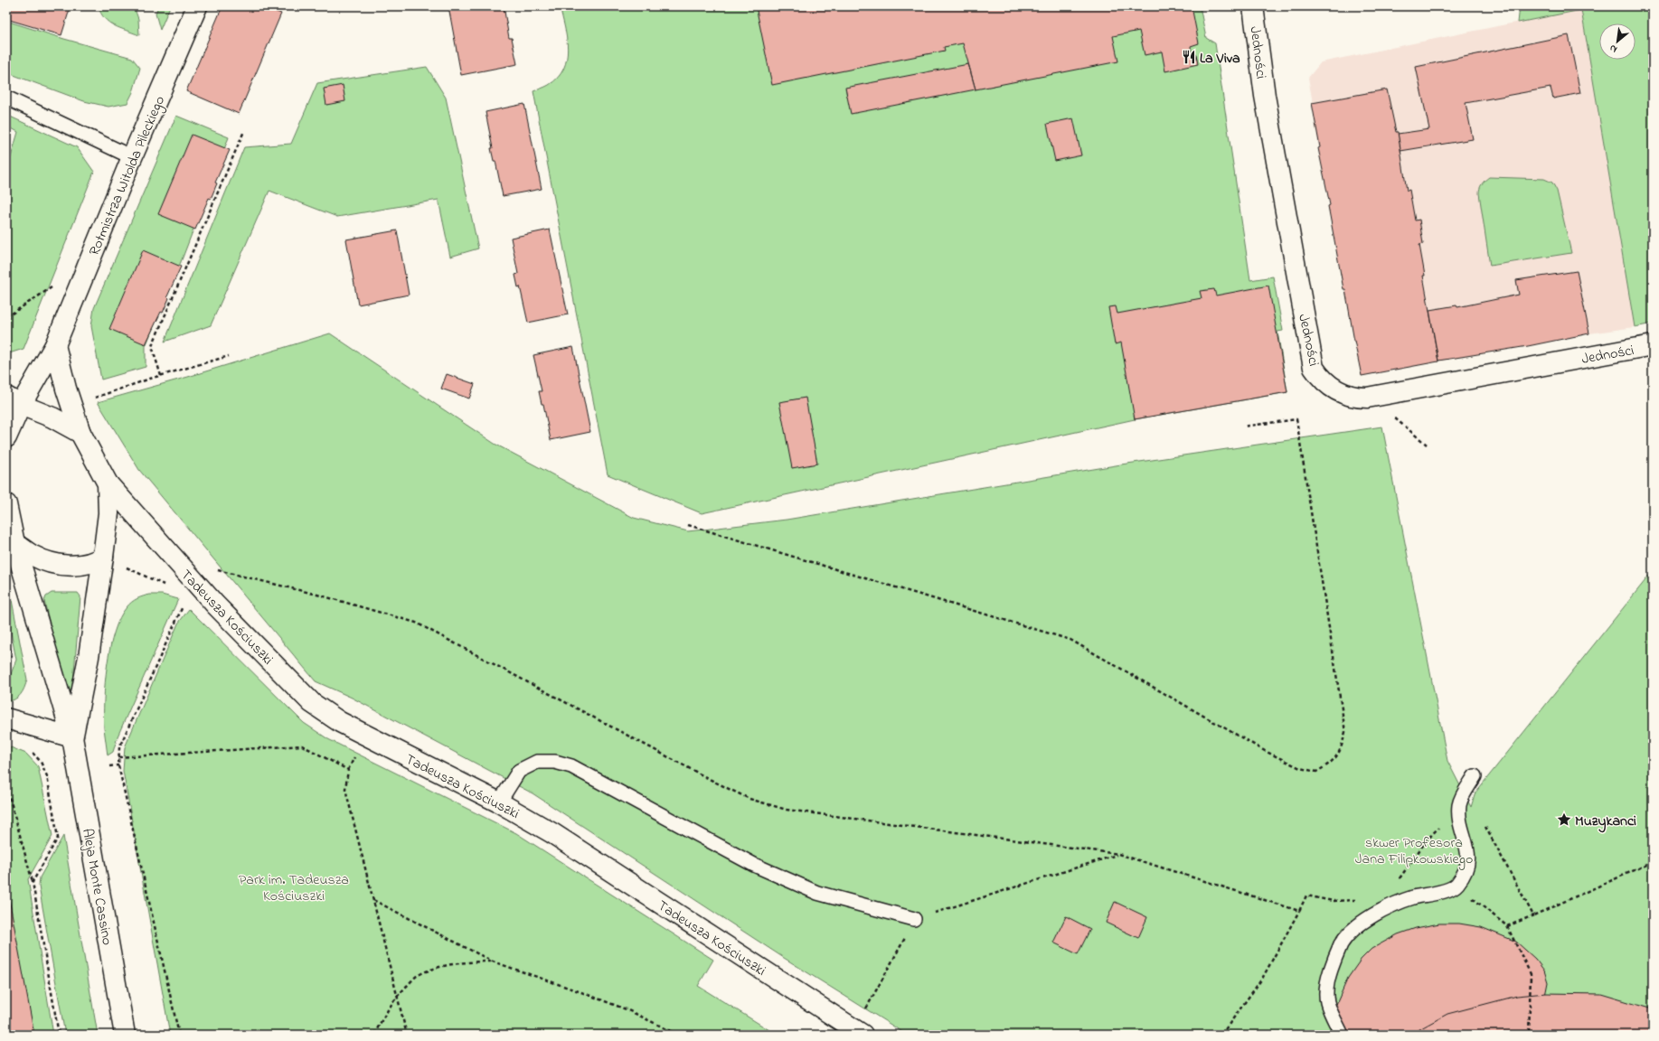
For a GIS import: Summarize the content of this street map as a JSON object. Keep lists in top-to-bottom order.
{
  "streets": {
    "street": [
      "Jedności",
      "Rotmistrza Witolda Pileckiego",
      "Tadeusza Kościuszki",
      "Aleja Monte Cassino"
    ]
  },
  "crossings": [
    ["Tadeusza Kościuszki", "Aleja Monte Cassino"]
  ],
  "parks": ["skwer Profesora Jana Filipkowskiego", "Park im. Tadeusza Kościuszki"],
  "places": {
    "restaurant": ["La Viva"],
    "place": ["Muzykanci"]
  },
  "north": "bottom left"
}
